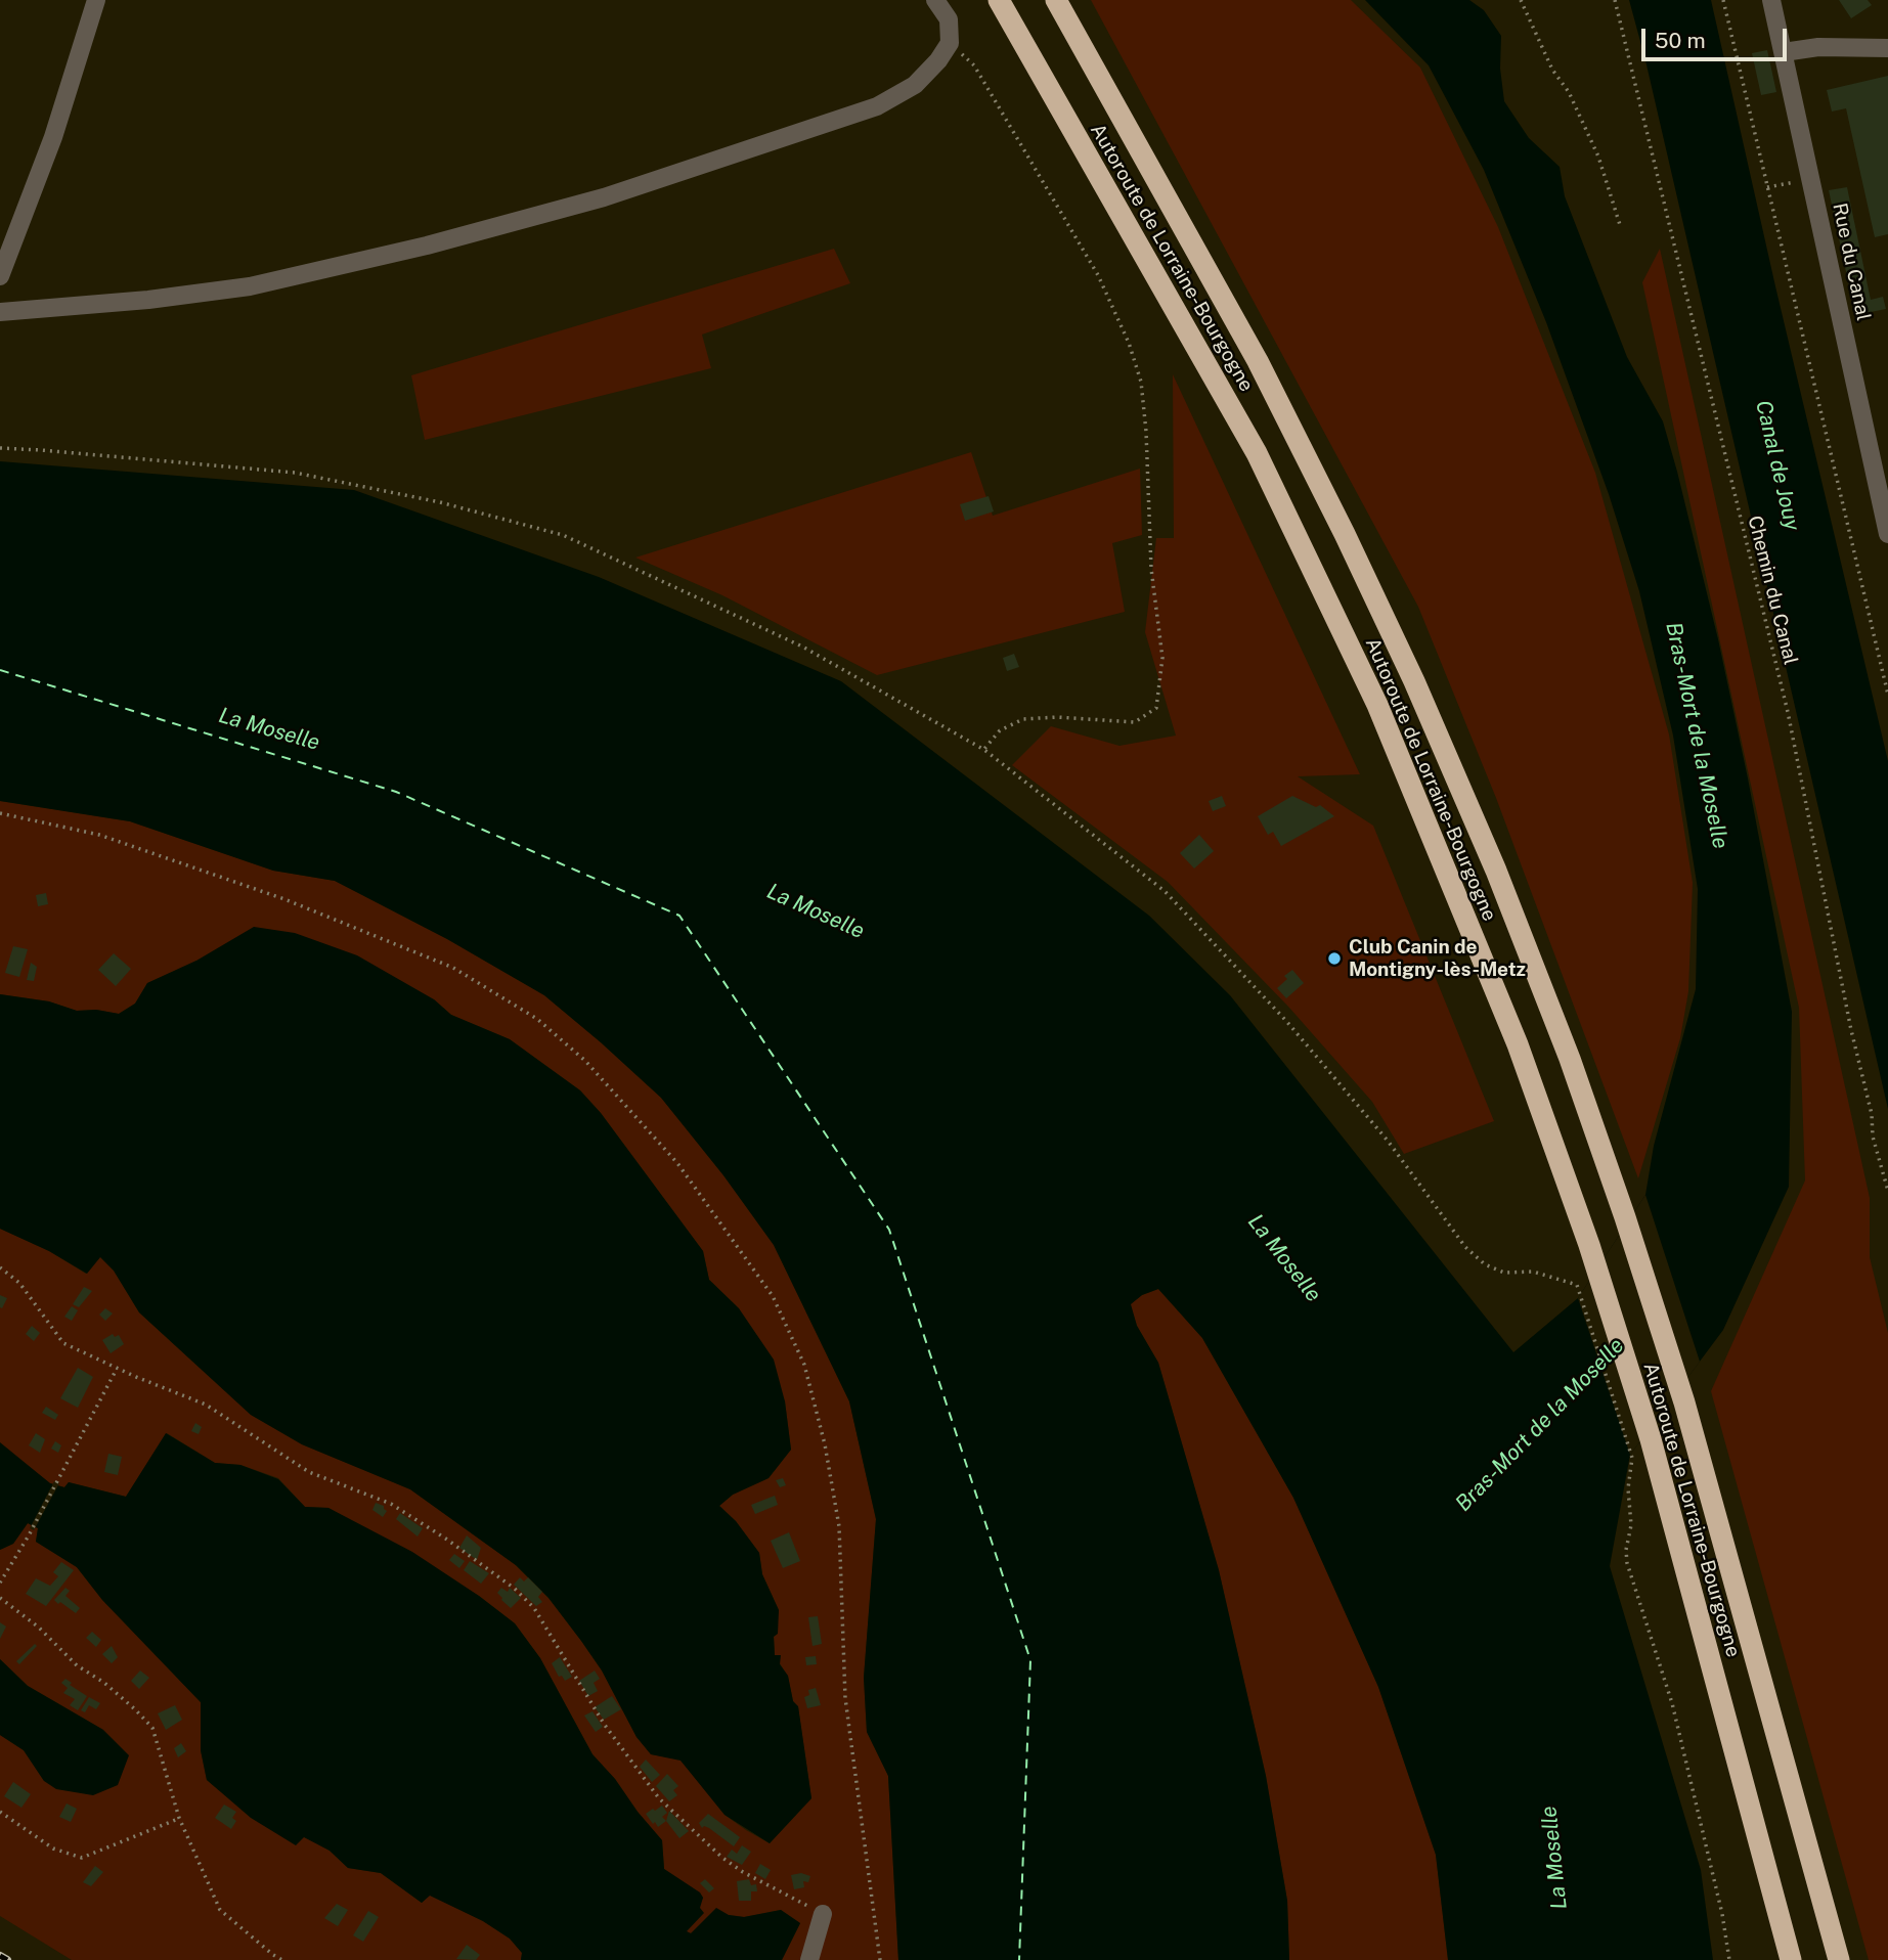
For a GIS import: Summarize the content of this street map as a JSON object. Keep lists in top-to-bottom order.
{
  "streets": {
    "highway": ["Autoroute de Lorraine-Bourgogne"],
    "street": ["Rue du Canal"],
    "path": ["Chemin du Canal"]
  },
  "water": ["Canal de Jouy", "La Moselle", "Bras-Mort de la Moselle"],
  "places": ["Club Canin de Montigny-lès-Metz"],
  "scale_bar": "50 m"
}
